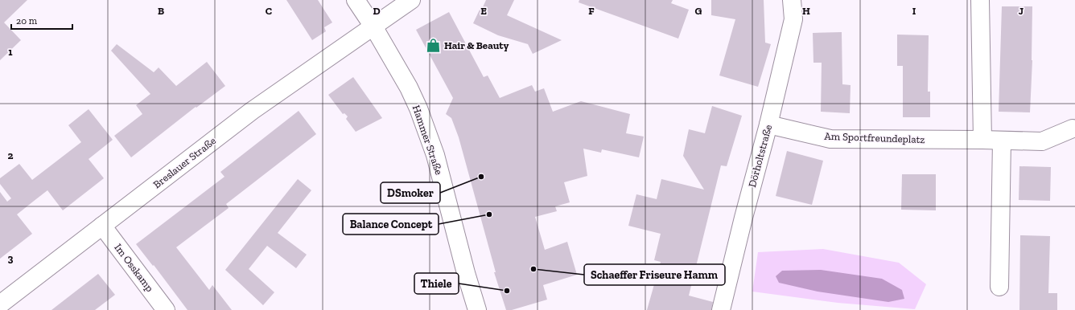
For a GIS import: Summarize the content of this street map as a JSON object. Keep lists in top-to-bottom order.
{
  "streets": {
    "street": [
      "Am Sportfreundeplatz",
      "Hammer Straße",
      "Dörholtstraße",
      "Breslauer Straße",
      "Im Osskamp"
    ]
  },
  "crossings": [
    ["Am Sportfreundeplatz", "Dörholtstraße"],
    ["Hammer Straße", "Breslauer Straße"],
    ["Breslauer Straße", "Im Osskamp"]
  ],
  "places": {
    "shop": ["Hair & Beauty"],
    "other": [
      "DSmoker",
      "Balance Concept",
      "Schaeffer Friseure Hamm",
      "Thiele"
    ]
  },
  "scale_bar": "20 m",
  "grid": {
    "columns": [
      "B",
      "C",
      "D",
      "E",
      "F",
      "G",
      "H",
      "I",
      "J"
    ],
    "rows": ["1", "2", "3"]
  }
}
